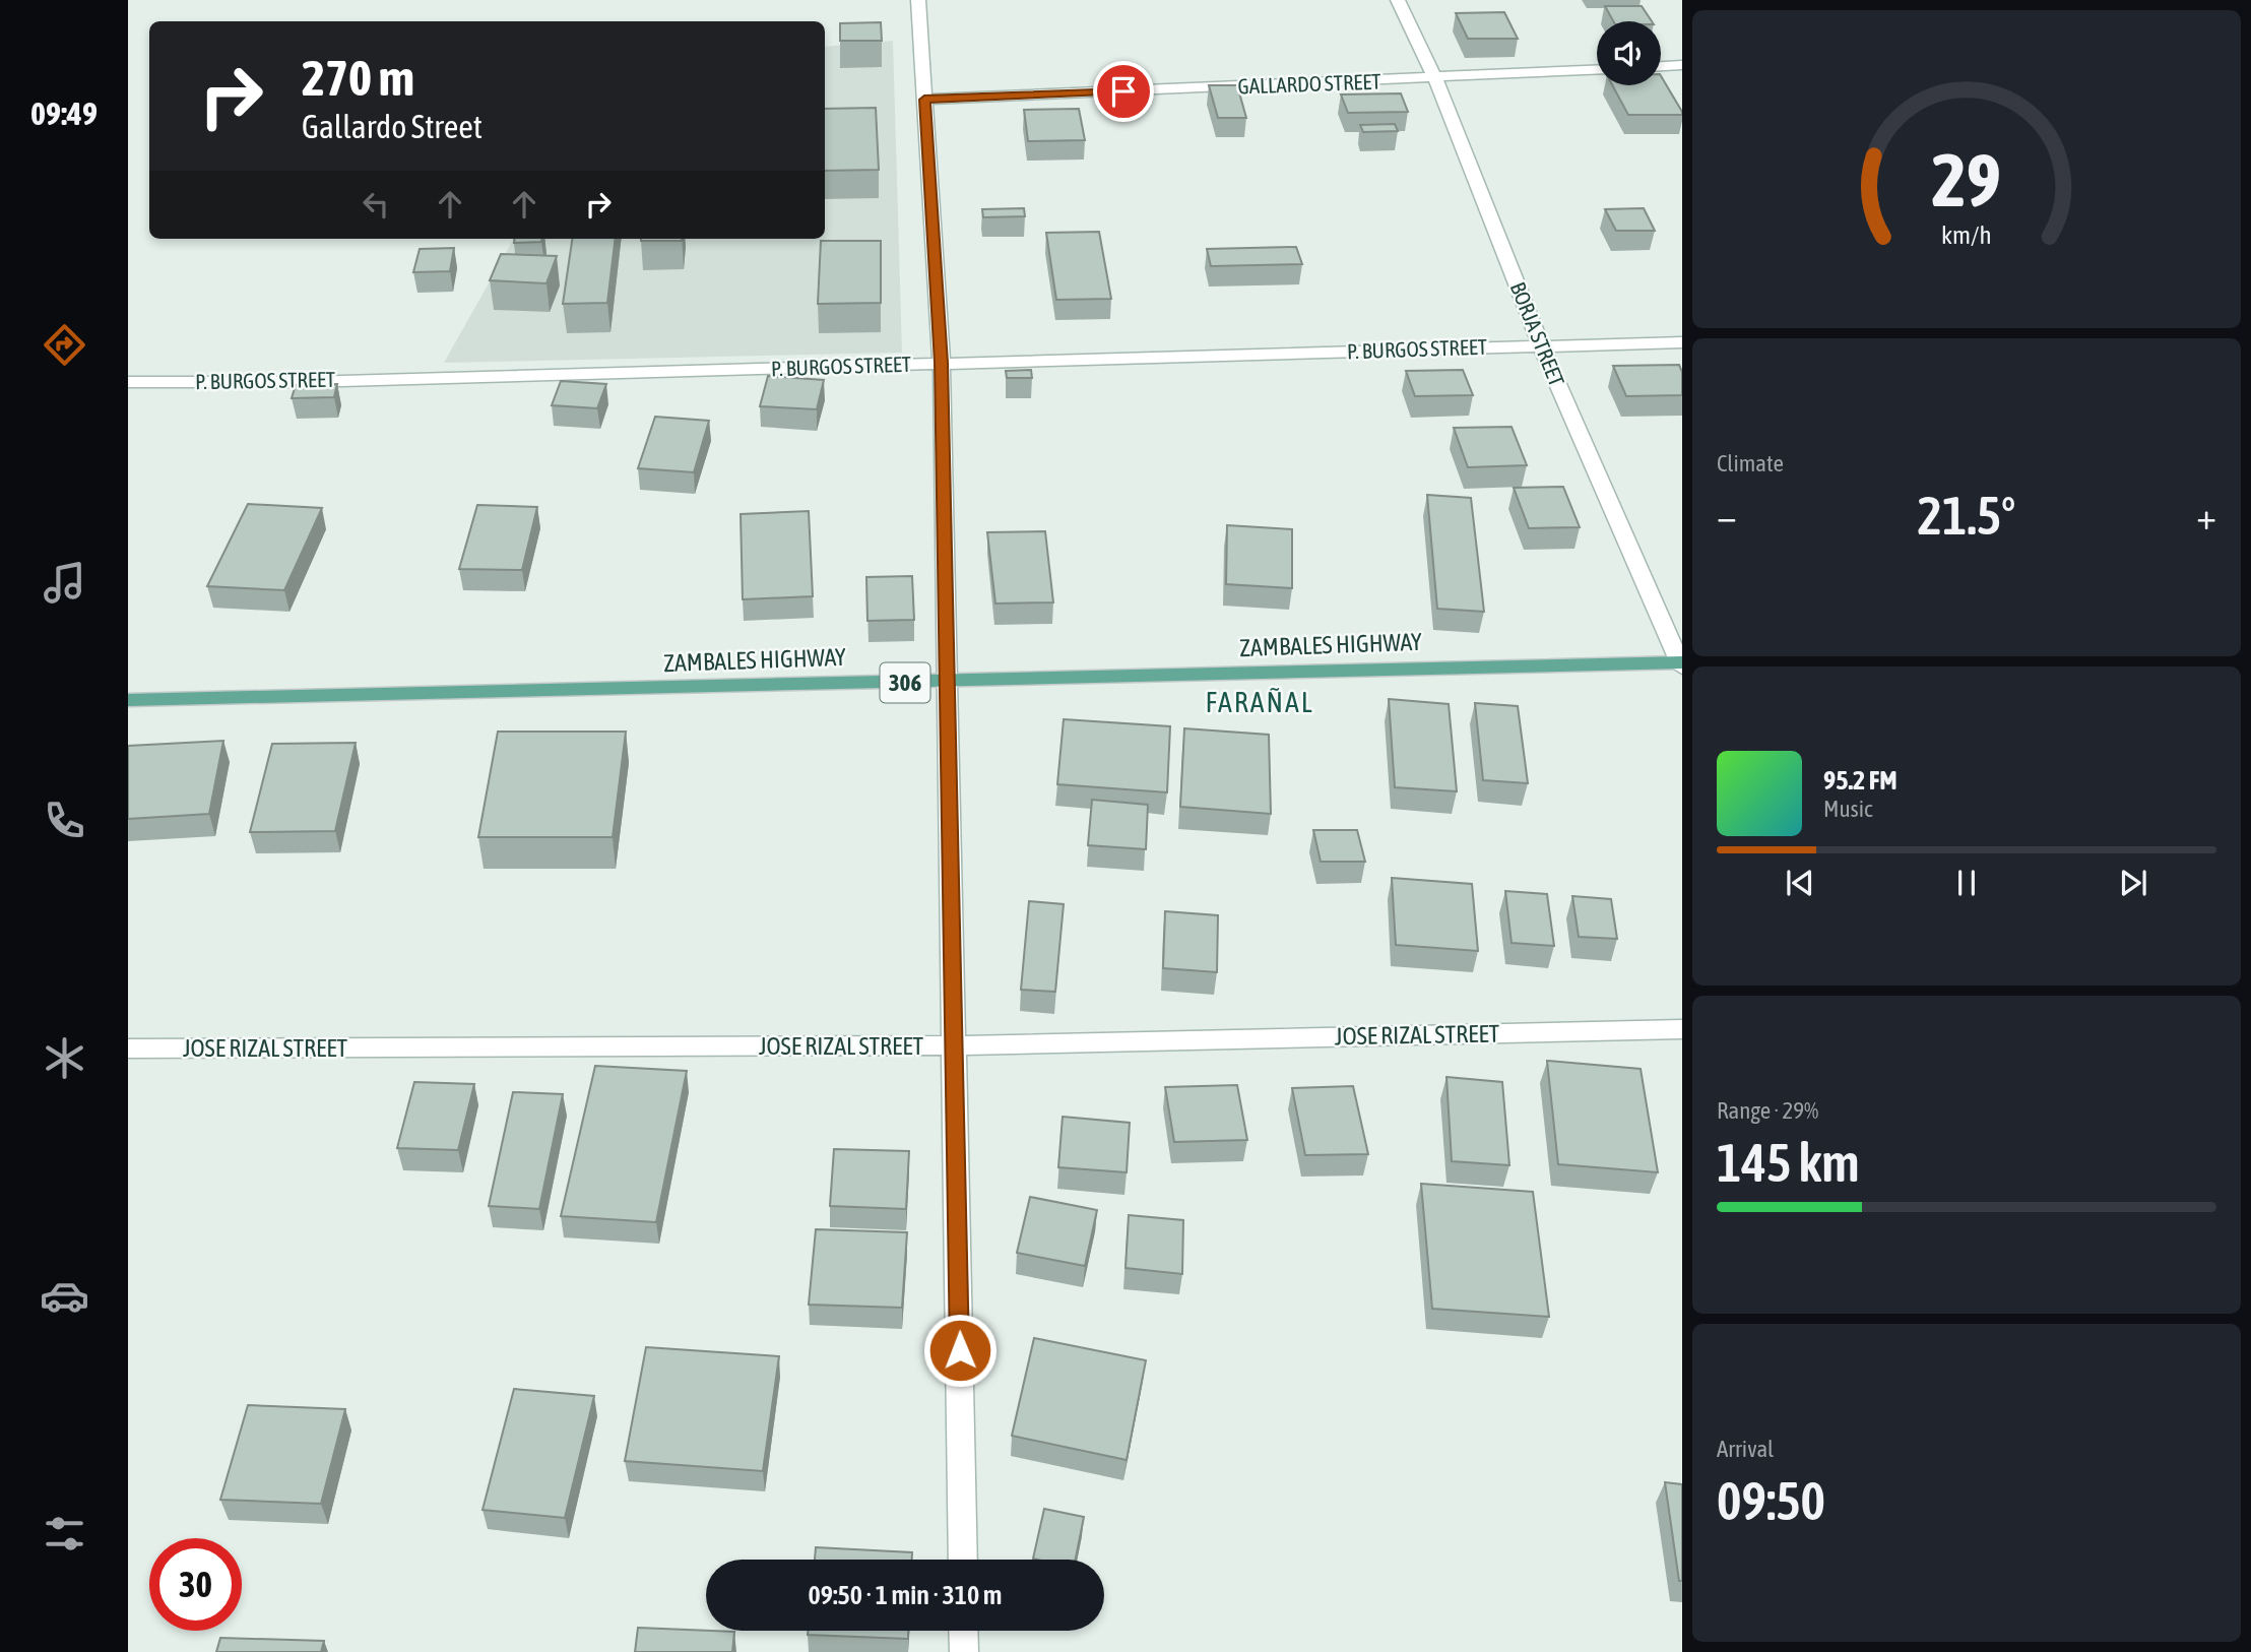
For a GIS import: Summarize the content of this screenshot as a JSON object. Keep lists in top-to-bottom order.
{
  "streets": {
    "main road": ["ZAMBALES HIGHWAY", "306"],
    "street": [
      "GALLARDO STREET",
      "BORJA STREET",
      "P. BURGOS STREET",
      "JOSE RIZAL STREET"
    ]
  },
  "crossings": [
    ["GALLARDO STREET", "BORJA STREET"],
    ["BORJA STREET", "P. BURGOS STREET"],
    ["BORJA STREET", "ZAMBALES HIGHWAY"]
  ],
  "districts": ["FARAÑAL"],
  "page": {
    "tabs": "09:49",
    "turn": ["270 m", "Gallardo Street"],
    "tile": [
      "Climate",
      ["Range · 29%", "145 km"],
      ["Arrival", "09:50"]
    ],
    "heat": ["−", "21.5°", "+"],
    "song": ["95.2 FM", "Music"],
    "limit": "30",
    "trip": "09:50 · 1 min · 310 m",
    "gauge": ["29", "km/h"]
  }
}
